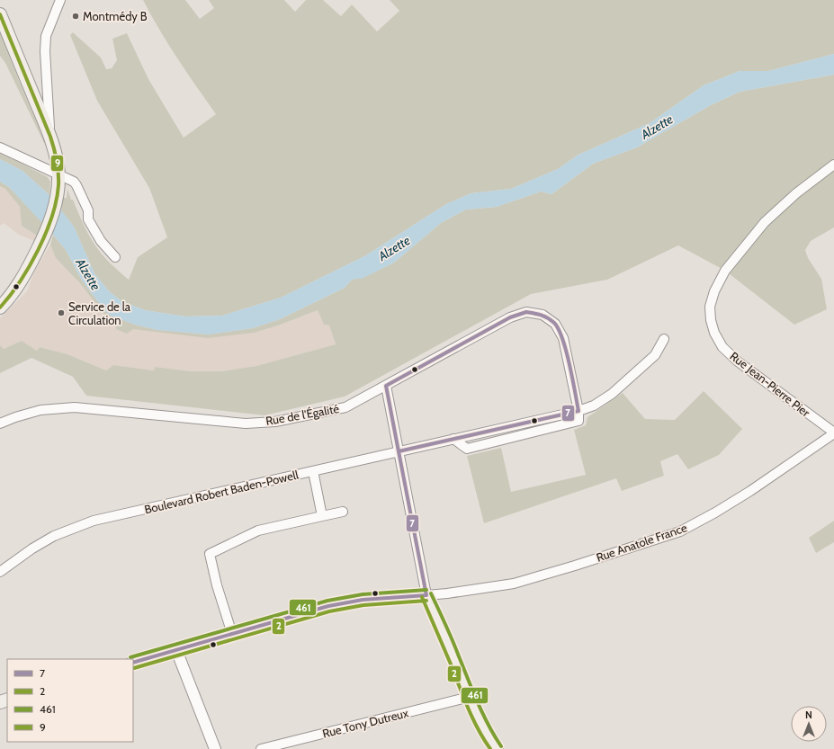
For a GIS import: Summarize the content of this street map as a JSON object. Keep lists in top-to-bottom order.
{
  "streets": {
    "street": [
      "Rue Jean-Pierre Pier",
      "Rue de l'Égalité",
      "Boulevard Robert Baden-Powell",
      "Rue Anatole France",
      "Rue Tony Dutreux"
    ]
  },
  "crossings": [
    ["Rue Jean-Pierre Pier", "Rue Anatole France"],
    ["Rue de l'Égalité", "Boulevard Robert Baden-Powell"]
  ],
  "water": ["Alzette"],
  "places": ["Montmédy B", "Service de la Circulation"],
  "lines": [
    "transit line 9",
    "transit line 7",
    "transit line 461",
    "transit line 2"
  ],
  "legend": [
    "7",
    "2",
    "461",
    "9"
  ],
  "north": "top"
}
